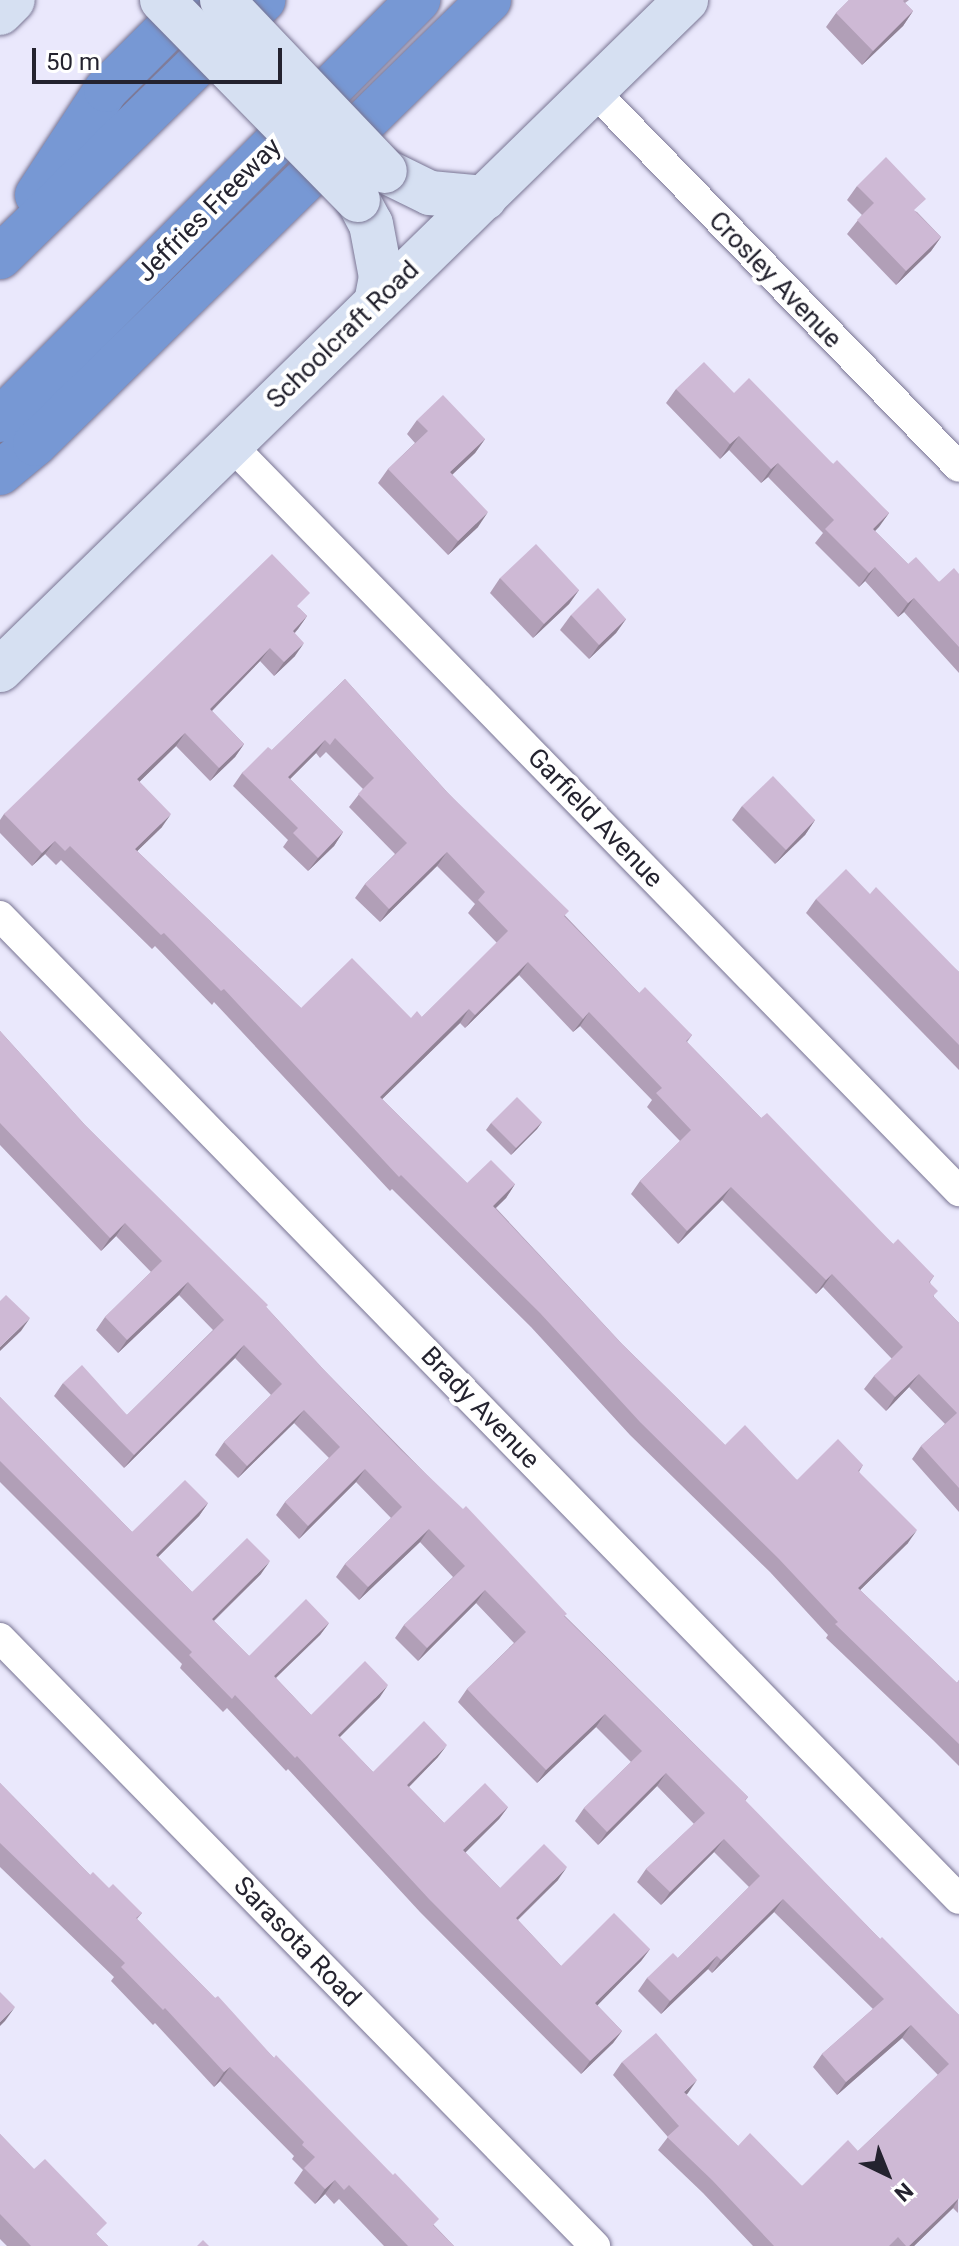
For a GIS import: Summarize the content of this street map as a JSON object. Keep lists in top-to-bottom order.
{
  "streets": {
    "highway": ["Jeffries Freeway"],
    "main road": ["Schoolcraft Road"],
    "street": [
      "Crosley Avenue",
      "Garfield Avenue",
      "Brady Avenue",
      "Sarasota Road"
    ]
  },
  "crossings": [
    ["Crosley Avenue", "Schoolcraft Road"],
    ["Schoolcraft Road", "Garfield Avenue"]
  ],
  "scale_bar": "50 m",
  "north": "bottom right"
}
